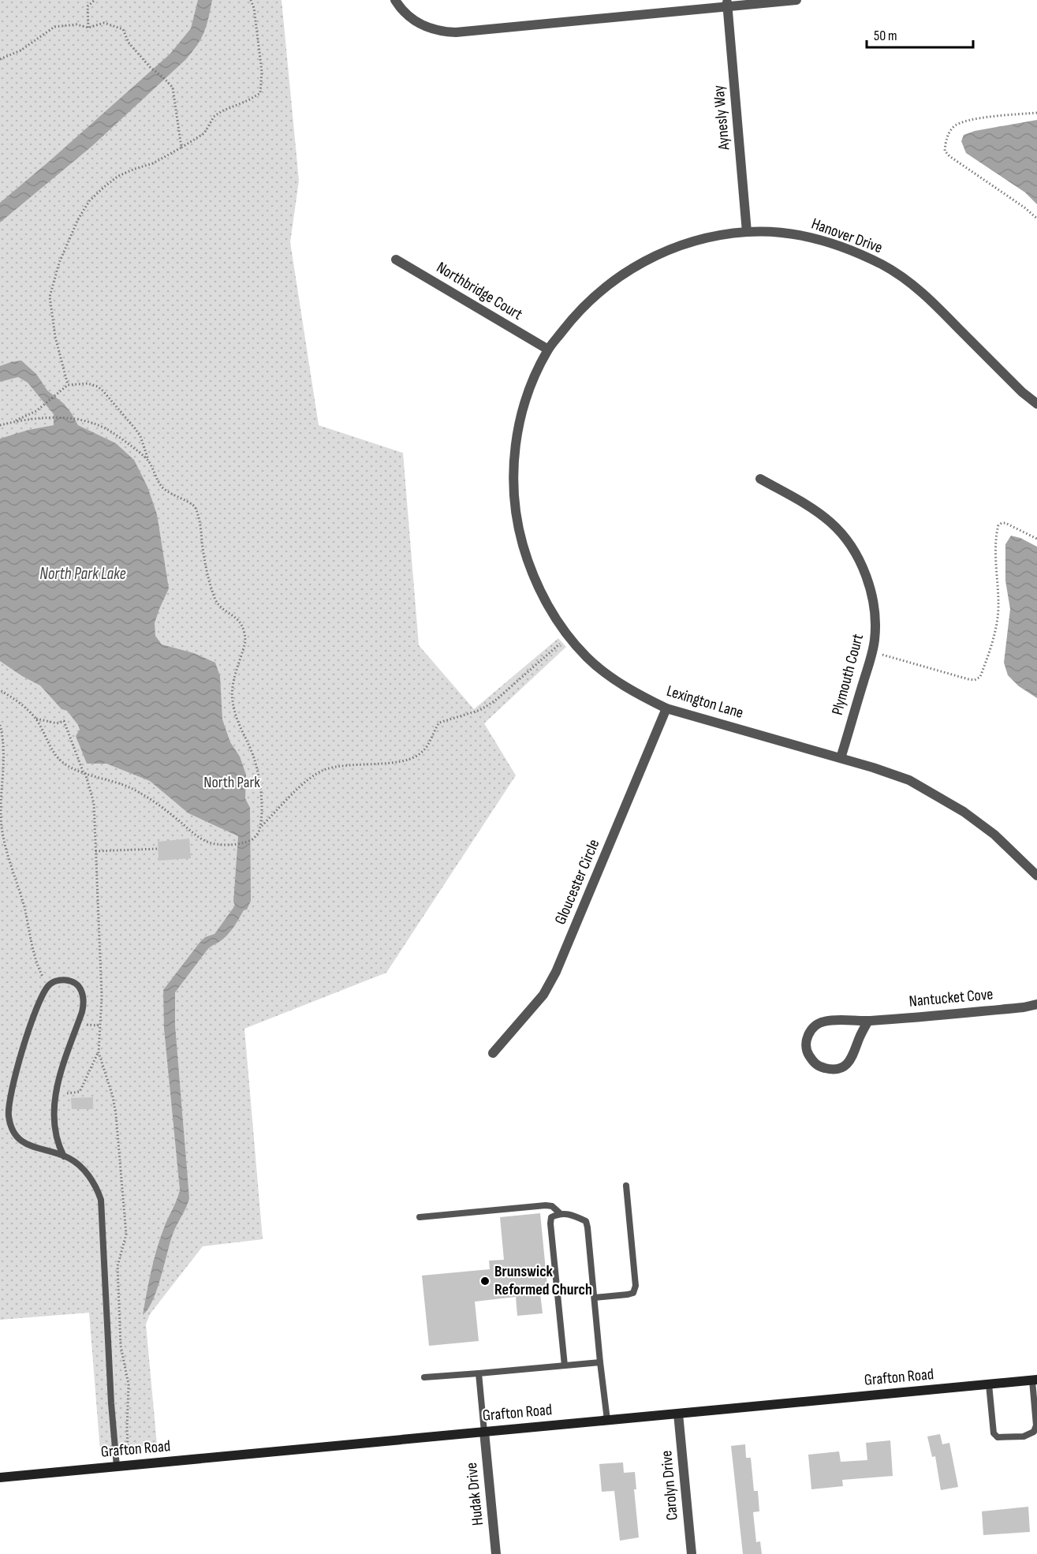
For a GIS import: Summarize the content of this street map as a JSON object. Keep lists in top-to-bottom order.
{
  "streets": {
    "street": [
      "Aynesly Way",
      "Hanover Drive",
      "Northbridge Court",
      "Plymouth Court",
      "Lexington Lane",
      "Gloucester Circle",
      "Nantucket Cove",
      "Grafton Road",
      "Carolyn Drive",
      "Hudak Drive"
    ]
  },
  "crossings": [
    ["Aynesly Way", "Hanover Drive"],
    ["Hanover Drive", "Northbridge Court"],
    ["Hanover Drive", "Lexington Lane"],
    ["Northbridge Court", "Lexington Lane"],
    ["Plymouth Court", "Lexington Lane"],
    ["Lexington Lane", "Gloucester Circle"],
    ["Grafton Road", "Carolyn Drive"],
    ["Grafton Road", "Hudak Drive"]
  ],
  "water": ["North Park Lake"],
  "parks": ["North Park"],
  "places": ["Brunswick Reformed Church"],
  "scale_bar": "50 m"
}
